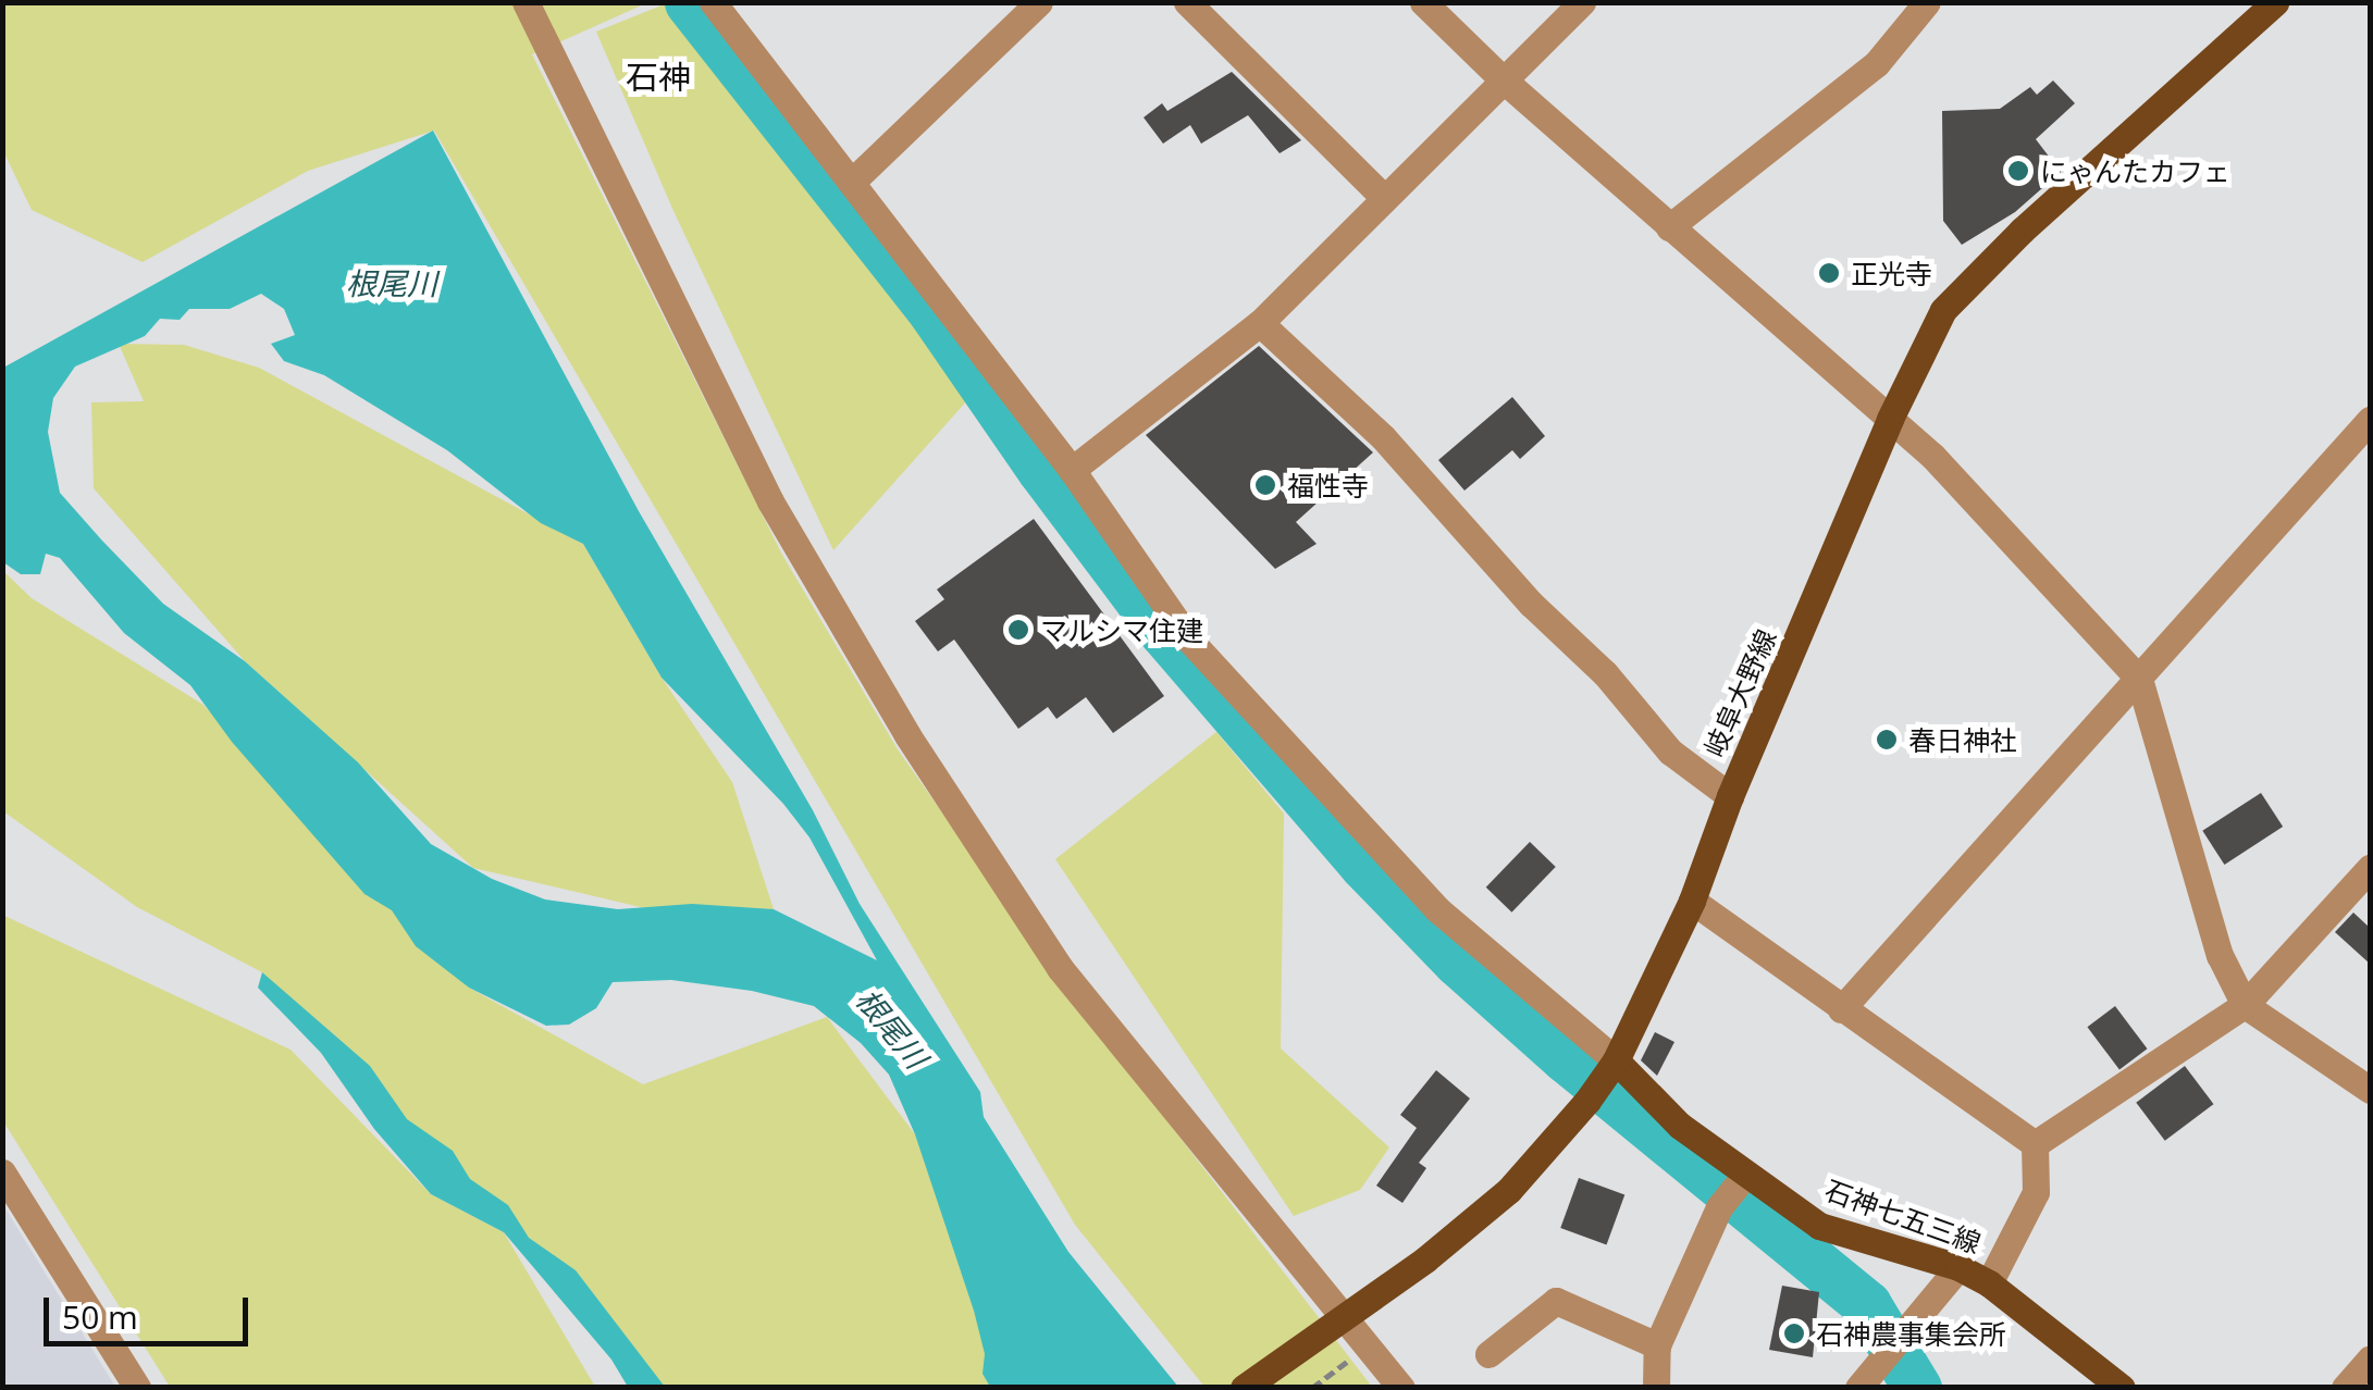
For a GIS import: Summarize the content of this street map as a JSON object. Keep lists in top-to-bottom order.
{
  "streets": {
    "main road": ["岐阜大野線", "石神七五三線"]
  },
  "crossings": [
    ["岐阜大野線", "石神七五三線"]
  ],
  "districts": ["石神"],
  "water": ["根尾川"],
  "places": [
    "にゃんたカフェ",
    "正光寺",
    "福性寺",
    "マルシマ住建",
    "春日神社",
    "石神農事集会所"
  ],
  "scale_bar": "50 m"
}
